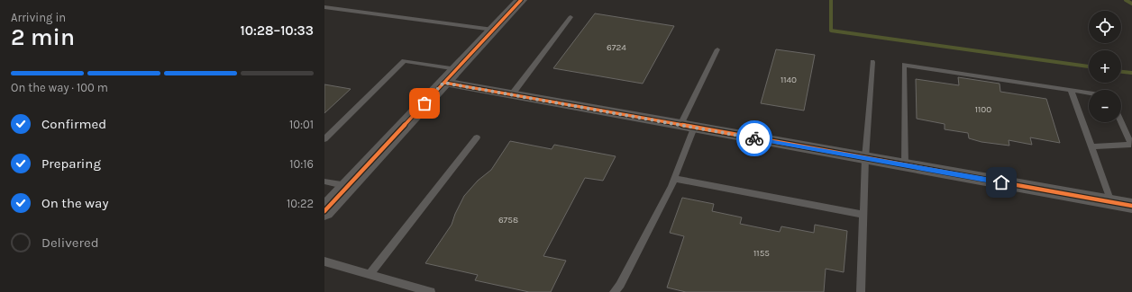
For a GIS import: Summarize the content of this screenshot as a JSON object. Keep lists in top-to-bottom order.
{
  "house_numbers": [
    "6724",
    "1140",
    "1100",
    "6758",
    "1155"
  ],
  "page": {
    "heading": ["2 min", "Arriving in", "10:28–10:33"],
    "map_buttons": ["+", "−"],
    "bar": "On the way · 100 m",
    "list": [
      ["Confirmed", "10:01"],
      ["Preparing", "10:16"],
      ["On the way", "10:22"],
      "Delivered"
    ]
  }
}
